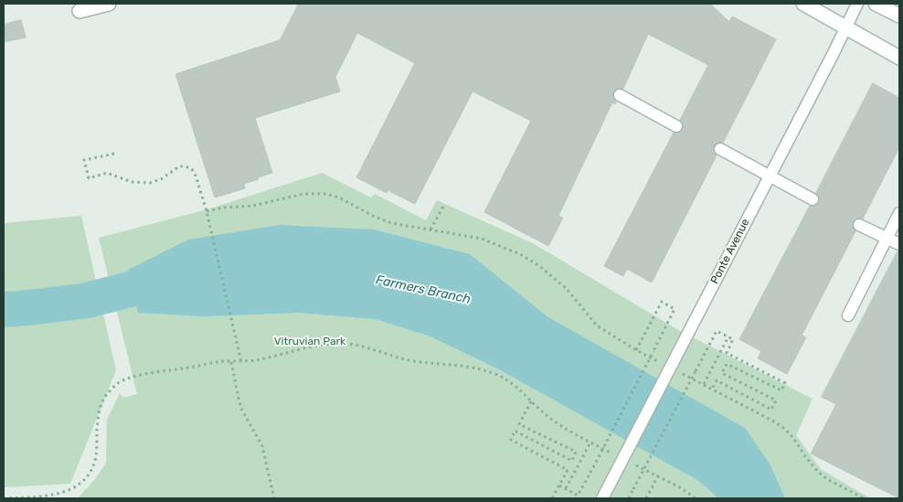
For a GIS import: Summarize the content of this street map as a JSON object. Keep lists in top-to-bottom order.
{
  "streets": {
    "lane": ["Ponte Avenue"]
  },
  "water": ["Farmers Branch"],
  "parks": ["Vitruvian Park"]
}
